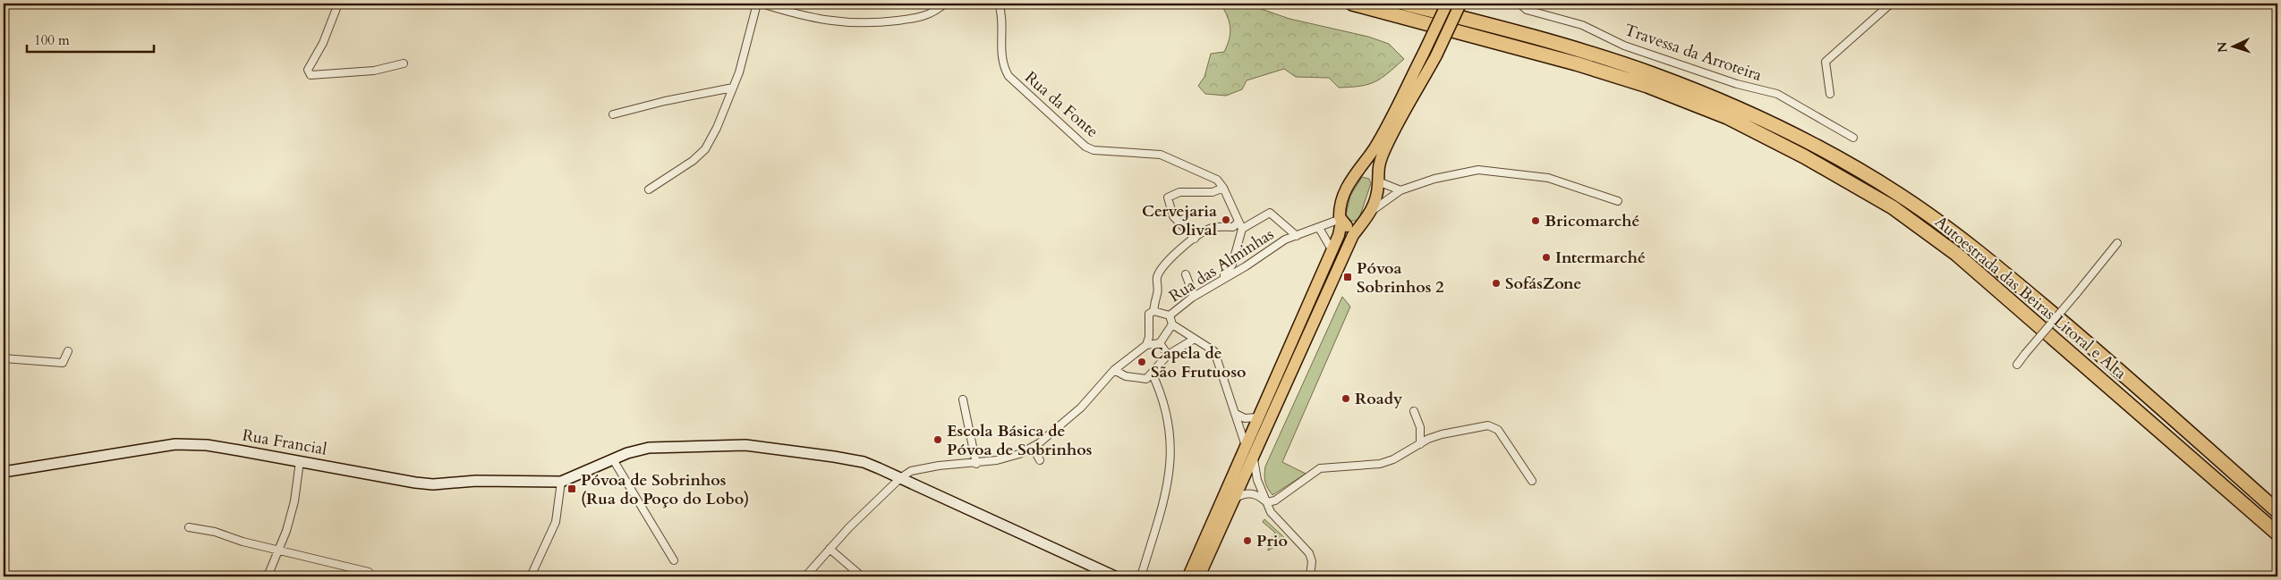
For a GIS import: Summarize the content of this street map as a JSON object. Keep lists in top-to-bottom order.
{
  "streets": {
    "highway": ["Autoestrada das Beiras Litoral e Alta"],
    "street": [
      "Travessa da Arroteira",
      "Rua da Fonte",
      "Rua das Alminhas",
      "Rua Francial"
    ]
  },
  "places": {
    "other": [
      "Cervejaria Olival",
      "Bricomarché",
      "Intermarché",
      "SofásZone",
      "Capela de São Frutuoso",
      "Roady",
      "Escola Básica de Póvoa de Sobrinhos",
      "Prio"
    ],
    "transit": ["Póvoa Sobrinhos 2", "Póvoa de Sobrinhos (Rua do Poço do Lobo)"]
  },
  "scale_bar": "100 m",
  "north": "left"
}
